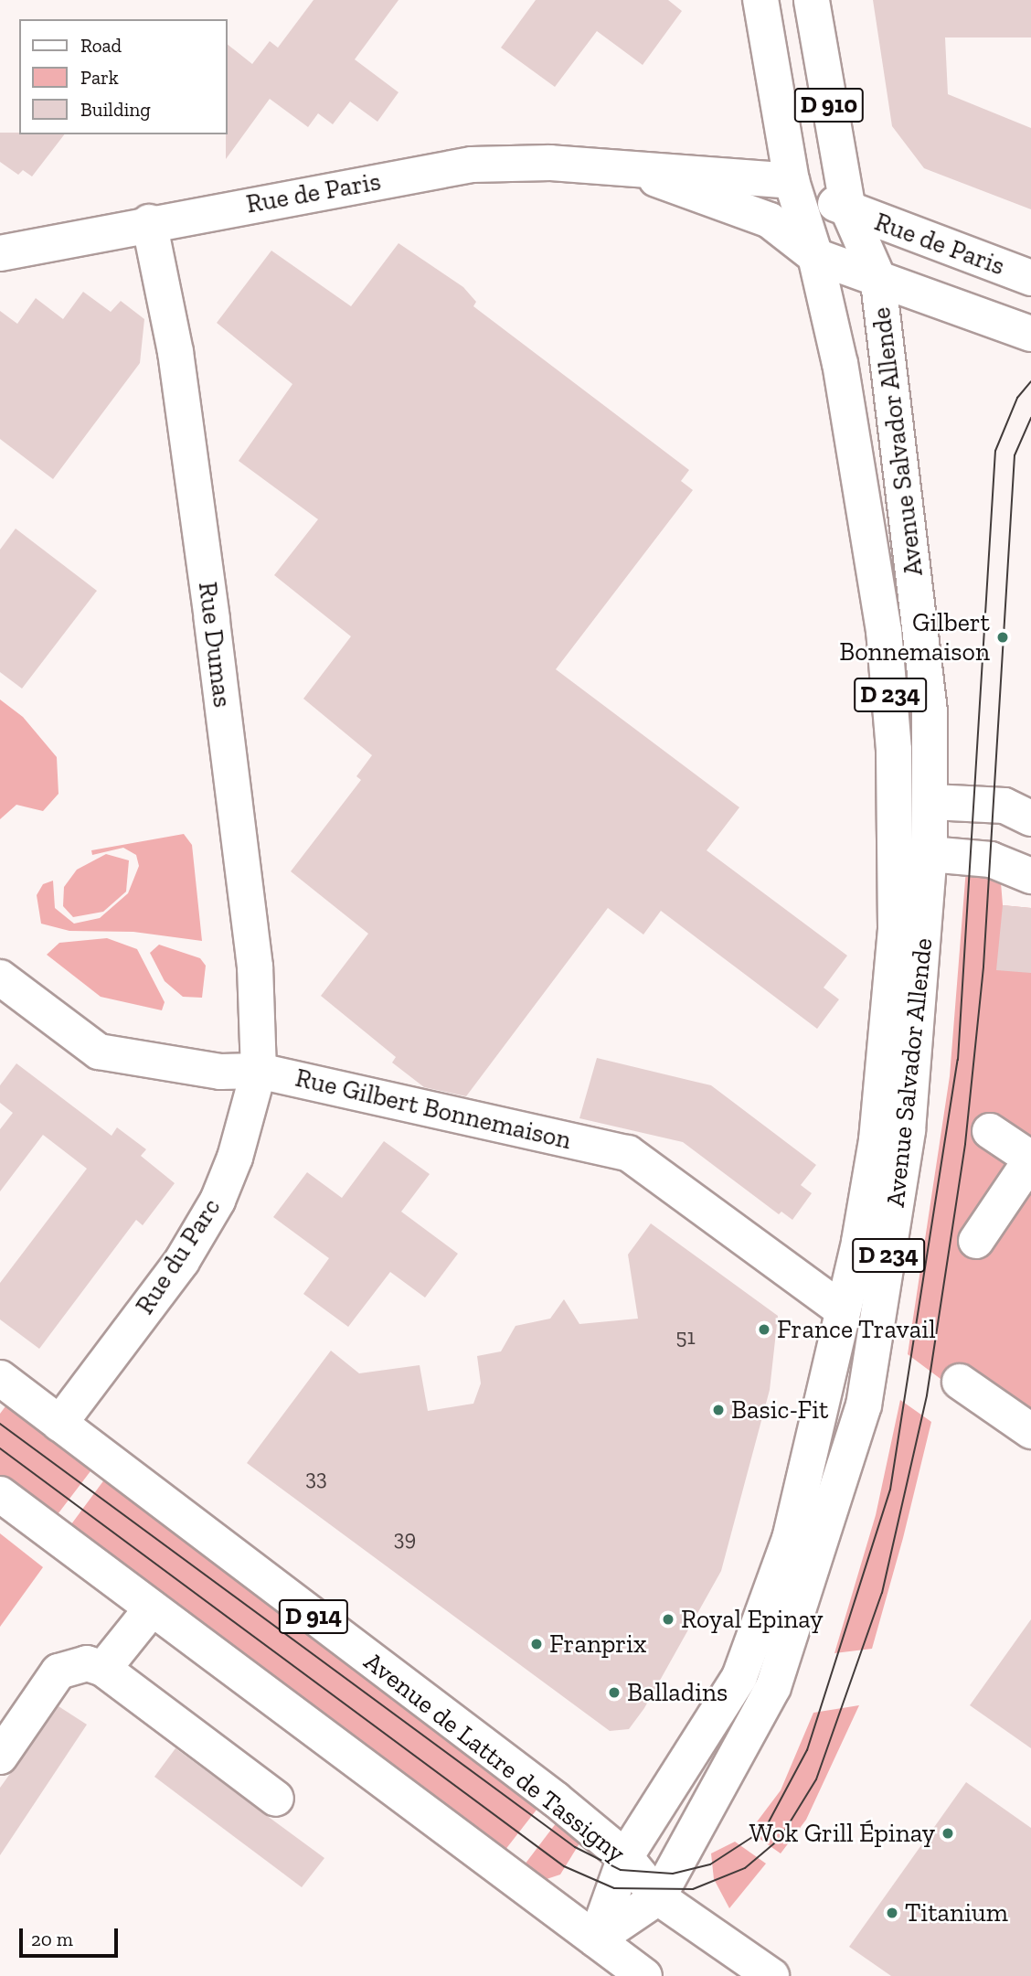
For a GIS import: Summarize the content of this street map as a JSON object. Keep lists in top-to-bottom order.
{
  "streets": {
    "main road": [
      "D 910",
      "Rue de Paris",
      "Avenue Salvador Allende",
      "Rue Dumas",
      "D 234",
      "Rue Gilbert Bonnemaison",
      "Rue du Parc",
      "D 914",
      "Avenue de Lattre de Tassigny"
    ]
  },
  "crossings": [
    ["D 910", "Rue de Paris"],
    ["D 910", "Avenue Salvador Allende"],
    ["Rue de Paris", "Avenue Salvador Allende"],
    ["Rue de Paris", "Rue Dumas"],
    ["Avenue Salvador Allende", "D 234"],
    ["Avenue Salvador Allende", "Rue Gilbert Bonnemaison"],
    ["Avenue Salvador Allende", "Avenue de Lattre de Tassigny"],
    ["Rue Dumas", "Rue Gilbert Bonnemaison"],
    ["Rue Dumas", "Rue du Parc"],
    ["D 234", "Avenue de Lattre de Tassigny"],
    ["Rue Gilbert Bonnemaison", "Rue du Parc"],
    ["Rue du Parc", "Avenue de Lattre de Tassigny"]
  ],
  "places": [
    "Gilbert Bonnemaison",
    "France Travail",
    "Basic-Fit",
    "Royal Epinay",
    "Franprix",
    "Balladins",
    "Wok Grill Épinay",
    "Titanium"
  ],
  "house_numbers": ["51", "33", "39"],
  "legend": ["Road", "Park", "Building"],
  "scale_bar": "20 m"
}
